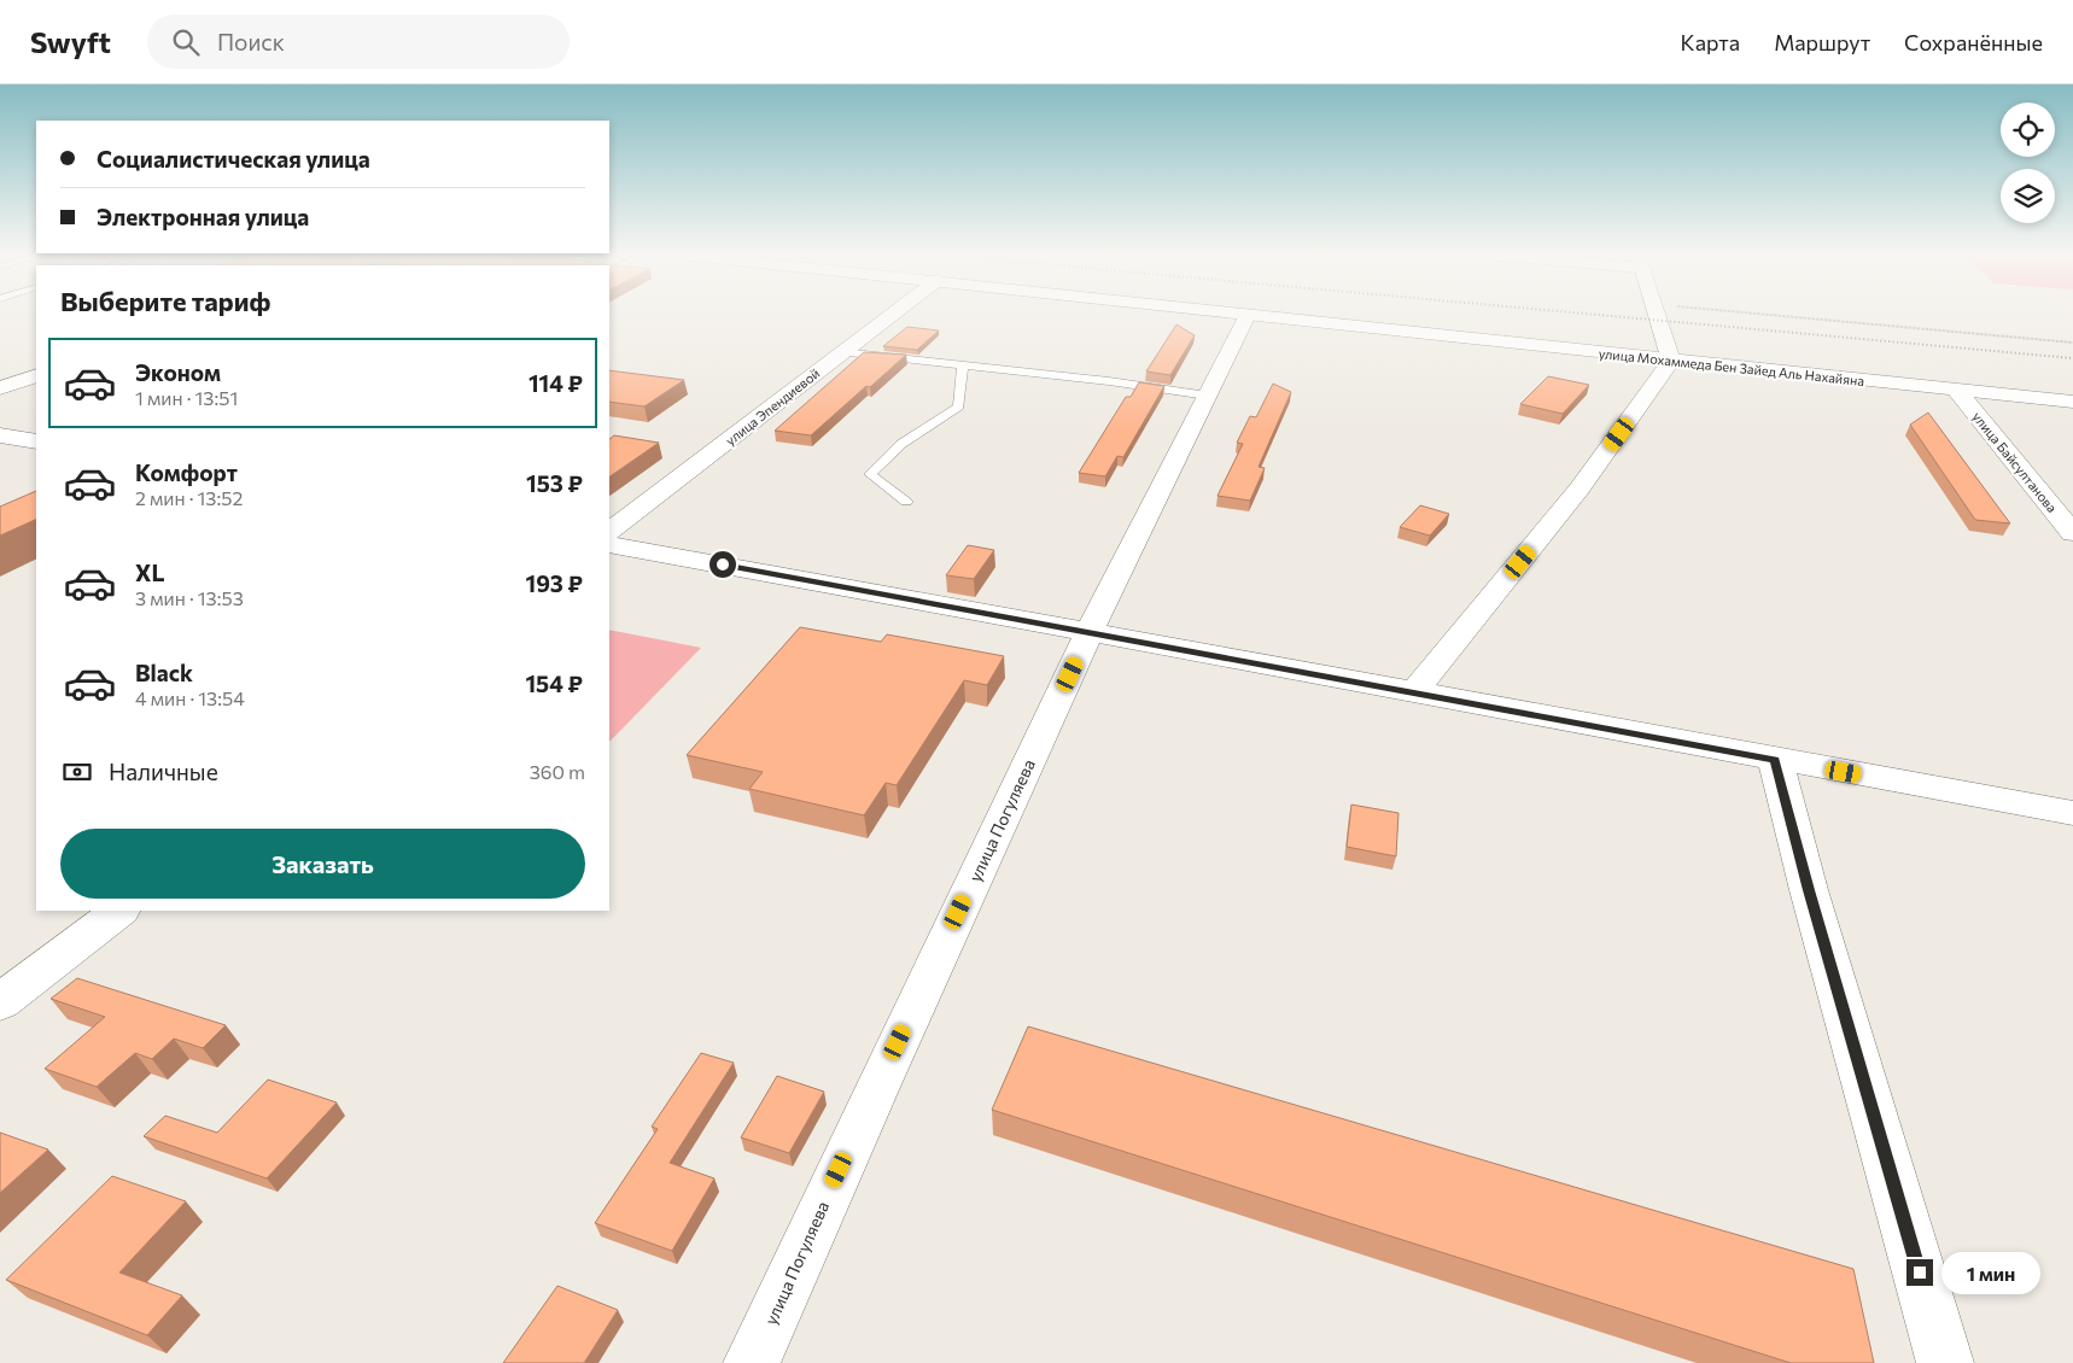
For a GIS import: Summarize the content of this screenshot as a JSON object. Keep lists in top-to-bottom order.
{
  "streets": {
    "street": [
      "улица Мохаммеда Бен Зайед Аль Нахайяна",
      "улица Эпендиевой",
      "улица Байсултанова",
      "улица Погуляева"
    ]
  },
  "crossings": [
    ["улица Мохаммеда Бен Зайед Аль Нахайяна", "улица Байсултанова"],
    ["улица Мохаммеда Бен Зайед Аль Нахайяна", "улица Погуляева"]
  ],
  "page": {
    "header": "Swyft",
    "search": "Поиск",
    "nav": ["Карта", "Маршрут", "Сохранённые"],
    "banner": ["Социалистическая улица", "Электронная улица"],
    "heading": "Выберите тариф",
    "list": [
      {
        "name": "Эконом",
        "note": "1 мин · 13:51",
        "value": "114 ₽"
      },
      {
        "name": "Комфорт",
        "note": "2 мин · 13:52",
        "value": "153 ₽"
      },
      {
        "name": "XL",
        "note": "3 мин · 13:53",
        "value": "193 ₽"
      },
      {
        "name": "Black",
        "note": "4 мин · 13:54",
        "value": "154 ₽"
      }
    ],
    "pay": ["Наличные", "360 m"],
    "buttons": "Заказать",
    "bubble": "1 мин"
  }
}
